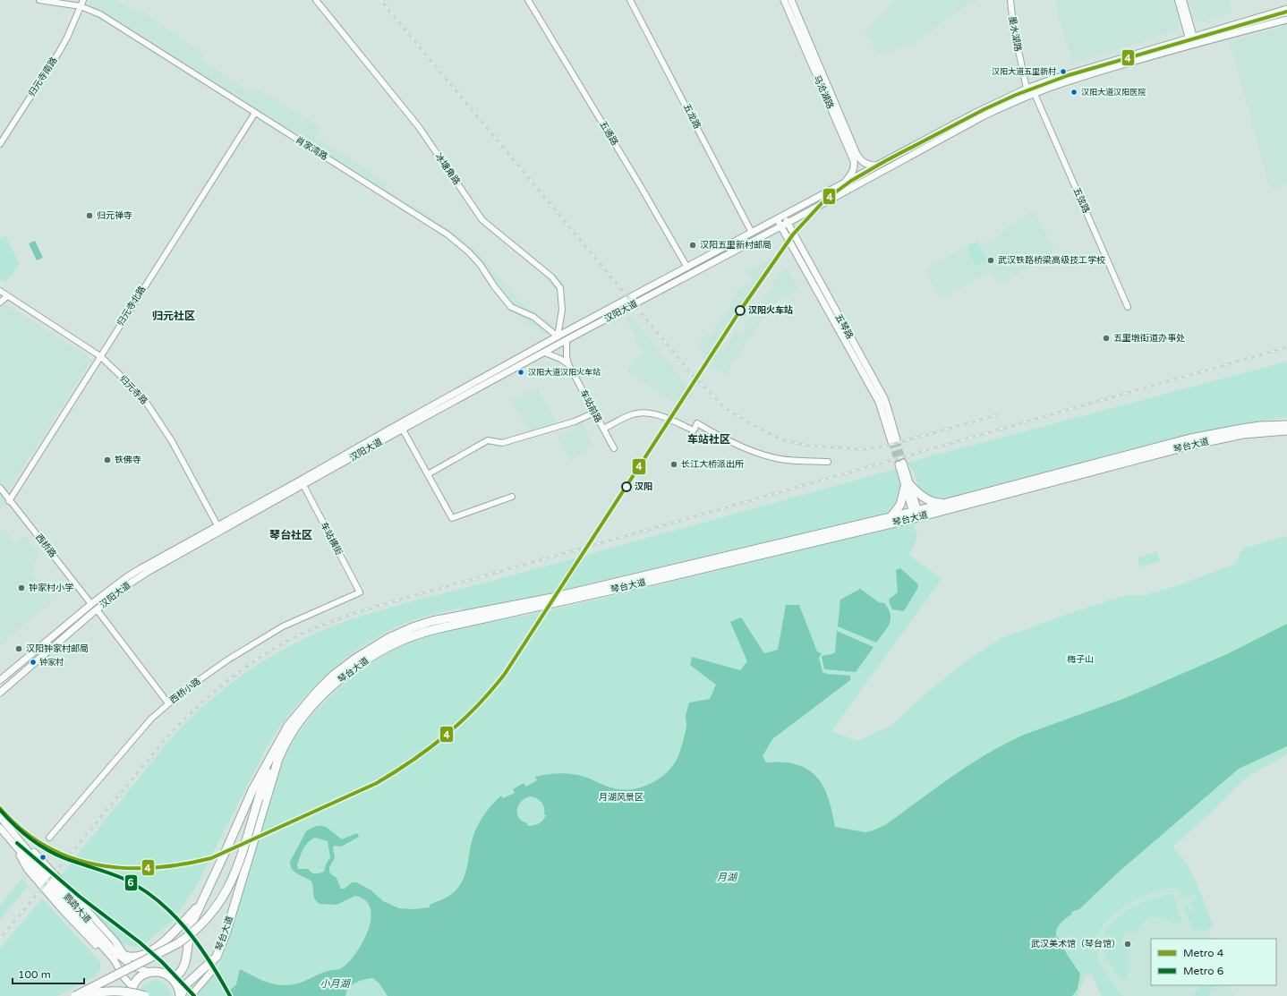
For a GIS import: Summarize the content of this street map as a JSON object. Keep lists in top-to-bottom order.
{
  "streets": {
    "highway": ["琴台大道"],
    "main road": [
      "马沧湖路",
      "汉阳大道",
      "五琴路",
      "鹦鹉大道"
    ],
    "street": [
      "墨水湖路",
      "归元寺南路",
      "五龙路",
      "五通路",
      "肖家湾路",
      "冰塘角路",
      "五弦路",
      "归元寺北路",
      "归元寺路",
      "车站前路",
      "车站横街",
      "西桥路",
      "西桥小路"
    ]
  },
  "crossings": [
    ["墨水湖路", "汉阳大道"],
    ["归元寺南路", "肖家湾路"],
    ["马沧湖路", "汉阳大道"],
    ["五龙路", "汉阳大道"],
    ["五通路", "汉阳大道"],
    ["肖家湾路", "冰塘角路"],
    ["肖家湾路", "归元寺北路"],
    ["肖家湾路", "汉阳大道"],
    ["冰塘角路", "汉阳大道"],
    ["五弦路", "汉阳大道"],
    ["归元寺北路", "归元寺路"],
    ["归元寺北路", "西桥路"],
    ["汉阳大道", "五琴路"],
    ["汉阳大道", "归元寺路"],
    ["汉阳大道", "车站横街"],
    ["汉阳大道", "西桥路"],
    ["车站横街", "西桥小路"]
  ],
  "districts": ["归元社区", "车站社区", "琴台社区"],
  "water": ["月湖", "小月湖"],
  "parks": ["梅子山", "月湖风景区"],
  "places": [
    "汉阳大道五里新村",
    "汉阳大道汉阳医院",
    "归元禅寺",
    "汉阳五里新村邮局",
    "武汉铁路桥梁高级技工学校",
    "汉阳火车站",
    "五里墩街道办事处",
    "汉阳大道汉阳火车站",
    "铁佛寺",
    "长江大桥派出所",
    "汉阳",
    "钟家村小学",
    "汉阳钟家村邮局",
    "钟家村",
    "武汉美术馆（琴台馆）"
  ],
  "lines": ["metro line 4", "metro line 6"],
  "legend": ["Metro 4", "Metro 6"],
  "scale_bar": "100 m"
}
